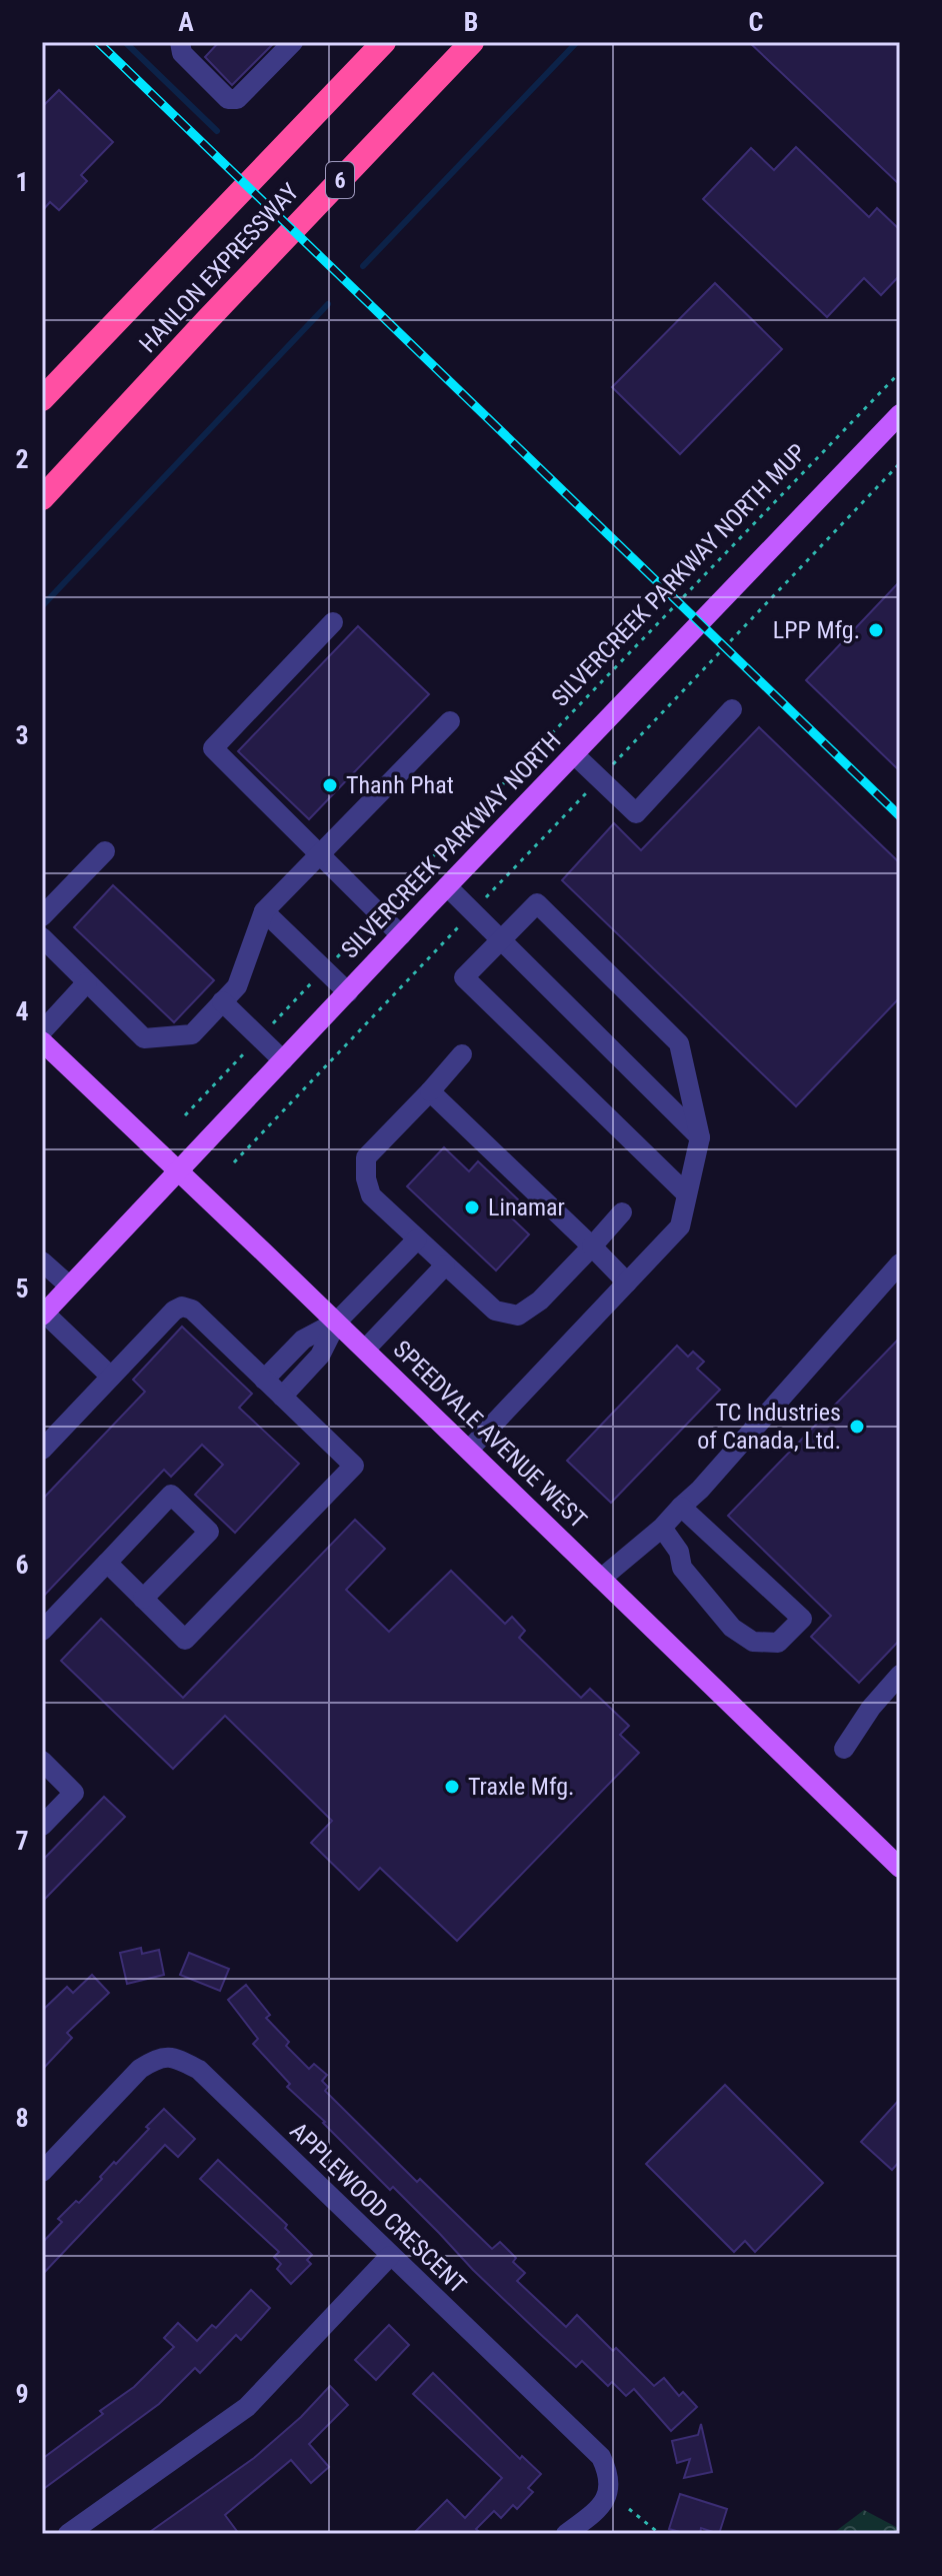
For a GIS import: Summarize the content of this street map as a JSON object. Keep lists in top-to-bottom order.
{
  "streets": {
    "highway": ["6", "HANLON EXPRESSWAY"],
    "main road": ["SILVERCREEK PARKWAY NORTH", "SPEEDVALE AVENUE WEST"],
    "street": ["APPLEWOOD CRESCENT"],
    "path": ["SILVERCREEK PARKWAY NORTH MUP"]
  },
  "crossings": [
    ["SILVERCREEK PARKWAY NORTH", "SPEEDVALE AVENUE WEST"]
  ],
  "places": [
    "LPP Mfg.",
    "Thanh Phat",
    "Linamar",
    "TC Industries of Canada, Ltd.",
    "Traxle Mfg."
  ],
  "grid": {
    "columns": ["A", "B", "C"],
    "rows": [
      "1",
      "2",
      "3",
      "4",
      "5",
      "6",
      "7",
      "8",
      "9"
    ]
  }
}
